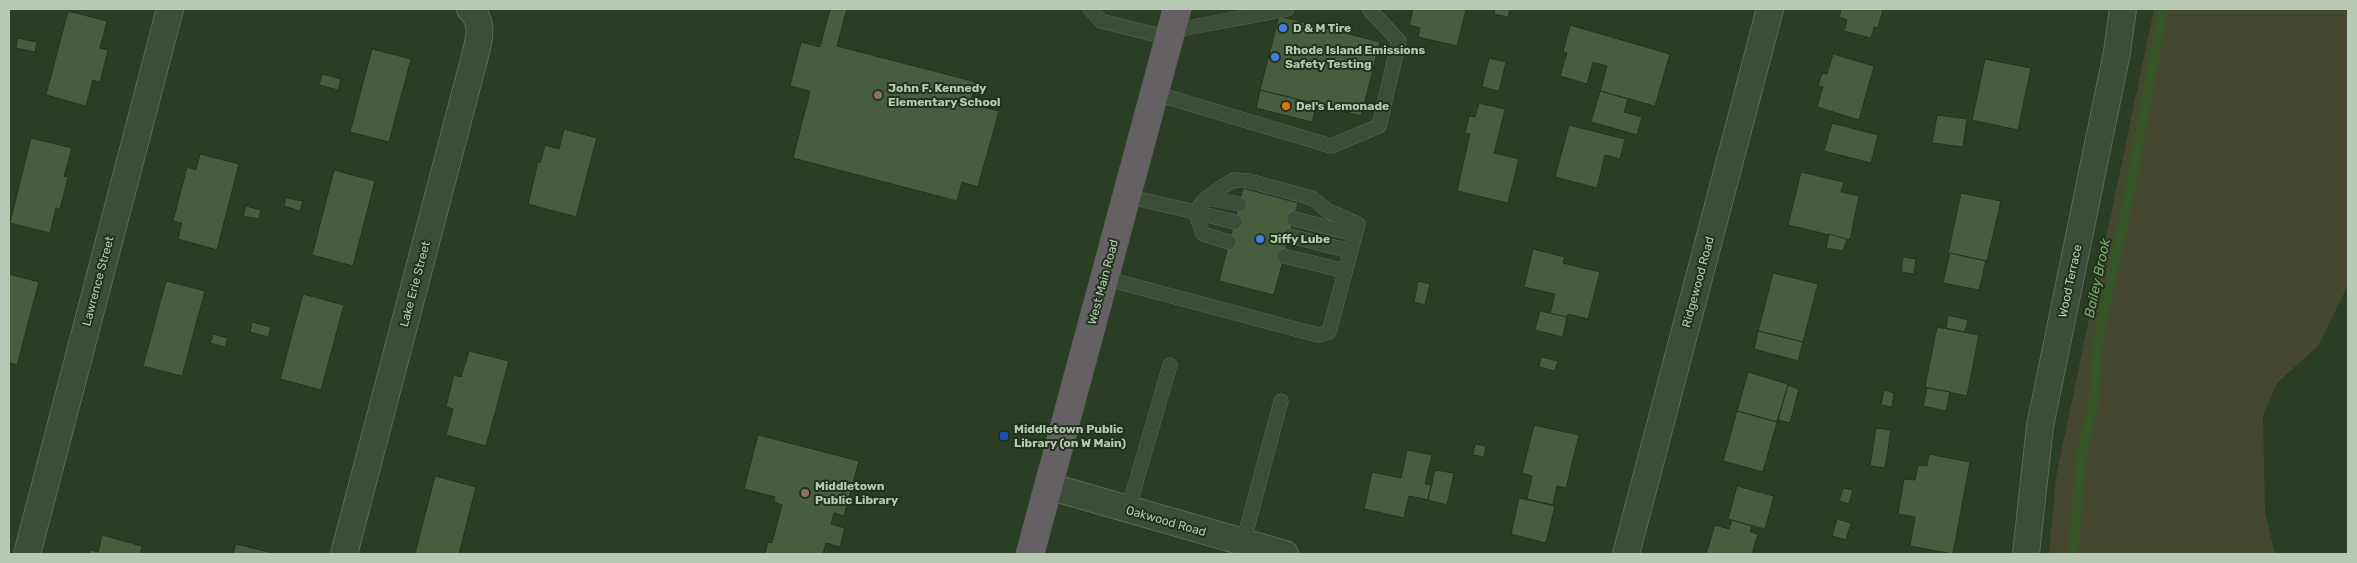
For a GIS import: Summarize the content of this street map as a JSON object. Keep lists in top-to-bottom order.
{
  "streets": {
    "highway": ["West Main Road"],
    "street": [
      "Lawrence Street",
      "Wood Terrace",
      "Ridgewood Road",
      "Lake Erie Street",
      "Oakwood Road"
    ]
  },
  "crossings": [
    ["West Main Road", "Oakwood Road"]
  ],
  "water": ["Bailey Brook"],
  "places": {
    "other": [
      "D & M Tire",
      "Rhode Island Emissions Safety Testing",
      "John F. Kennedy Elementary School",
      "Del's Lemonade",
      "Jiffy Lube",
      "Middletown Public Library"
    ],
    "transit": ["Middletown Public Library (on W Main)"]
  }
}
